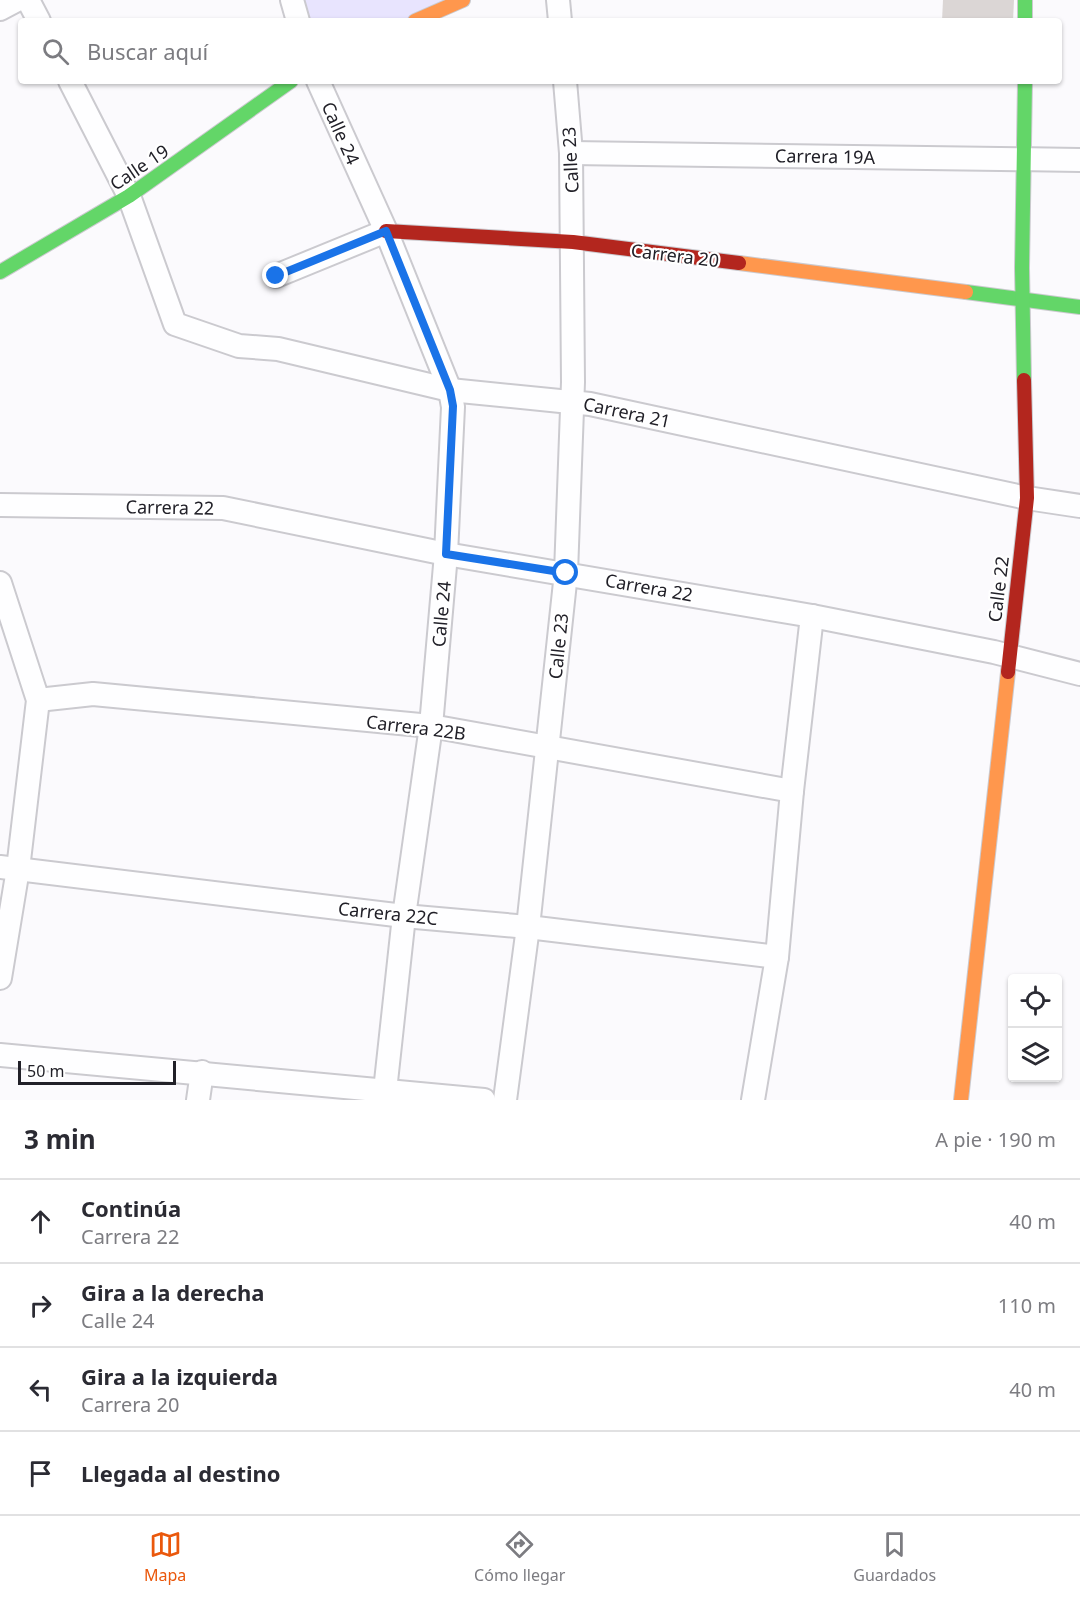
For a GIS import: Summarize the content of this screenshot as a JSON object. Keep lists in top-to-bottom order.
{
  "streets": {
    "street": [
      "Calle 24",
      "Carrera 19A",
      "Calle 23",
      "Calle 19",
      "Carrera 20",
      "Carrera 21",
      "Carrera 22",
      "Calle 22",
      "Carrera 22B",
      "Carrera 22C"
    ]
  },
  "crossings": [
    ["Calle 24", "Carrera 20"],
    ["Calle 24", "Carrera 21"],
    ["Calle 24", "Carrera 22"],
    ["Calle 24", "Carrera 22B"],
    ["Calle 24", "Carrera 22C"],
    ["Carrera 19A", "Calle 23"],
    ["Carrera 19A", "Calle 22"],
    ["Calle 23", "Carrera 20"],
    ["Calle 23", "Carrera 21"],
    ["Calle 23", "Carrera 22"],
    ["Calle 23", "Carrera 22B"],
    ["Calle 23", "Carrera 22C"],
    ["Calle 19", "Carrera 21"],
    ["Carrera 20", "Calle 22"],
    ["Carrera 21", "Calle 22"],
    ["Carrera 22", "Calle 22"]
  ],
  "scale_bar": "50 m",
  "page": {
    "search": "Buscar aquí",
    "scale": "50 m",
    "heading": ["3 min", "A pie · 190 m"],
    "list": [
      ["Continúa", "Carrera 22", "40 m"],
      ["Gira a la derecha", "Calle 24", "110 m"],
      ["Gira a la izquierda", "Carrera 20", "40 m"],
      "Llegada al destino"
    ],
    "nav": ["Mapa", "Cómo llegar", "Guardados"]
  }
}
